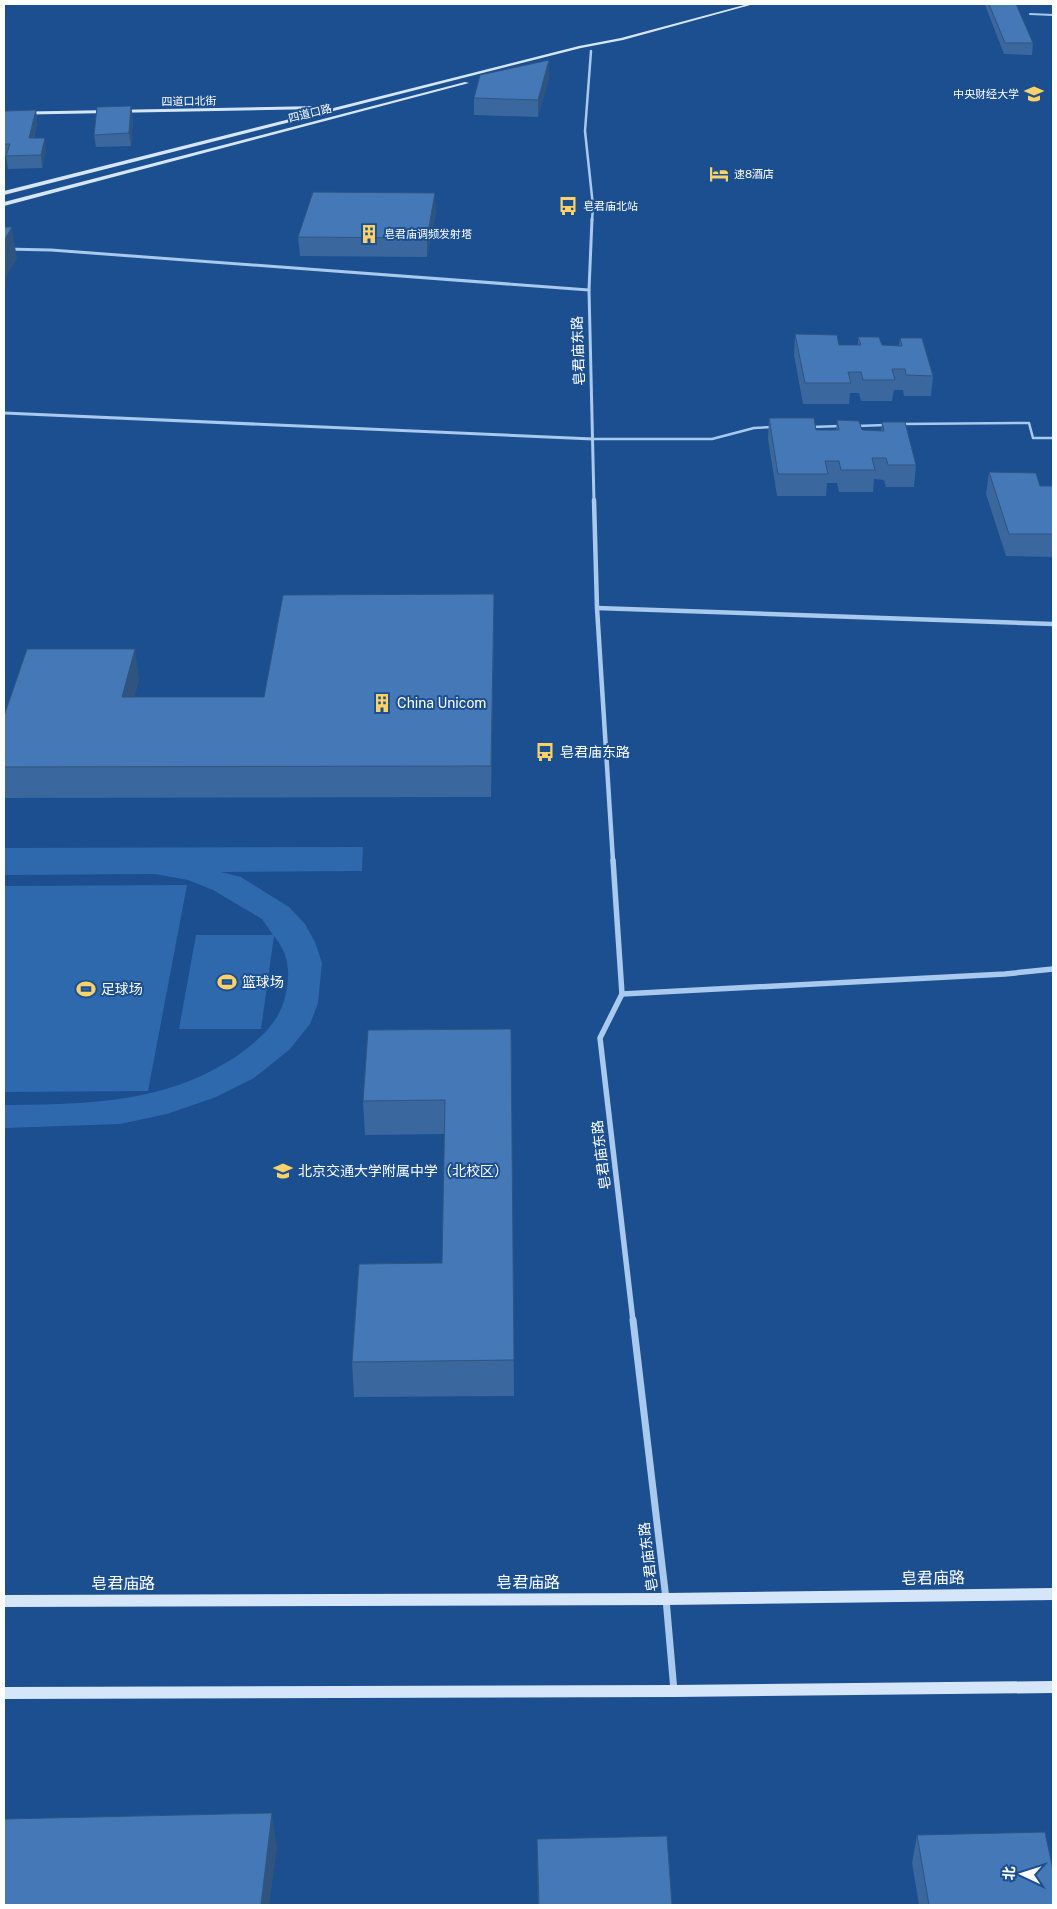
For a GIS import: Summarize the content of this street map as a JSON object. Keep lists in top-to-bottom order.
{
  "streets": {
    "street": [
      "四道口北街",
      "四道口路",
      "皂君庙东路",
      "皂君庙路"
    ]
  },
  "crossings": [
    ["四道口北街", "四道口路"],
    ["四道口路", "皂君庙东路"],
    ["皂君庙东路", "皂君庙路"]
  ],
  "places": {
    "school or university": ["中央财经大学", "北京交通大学附属中学（北校区）"],
    "hotel": ["速8酒店"],
    "bus stop": ["皂君庙北站", "皂君庙东路"],
    "building": ["皂君庙调频发射塔", "China Unicom"],
    "sports": ["篮球场", "足球场"]
  },
  "north": "left"
}
